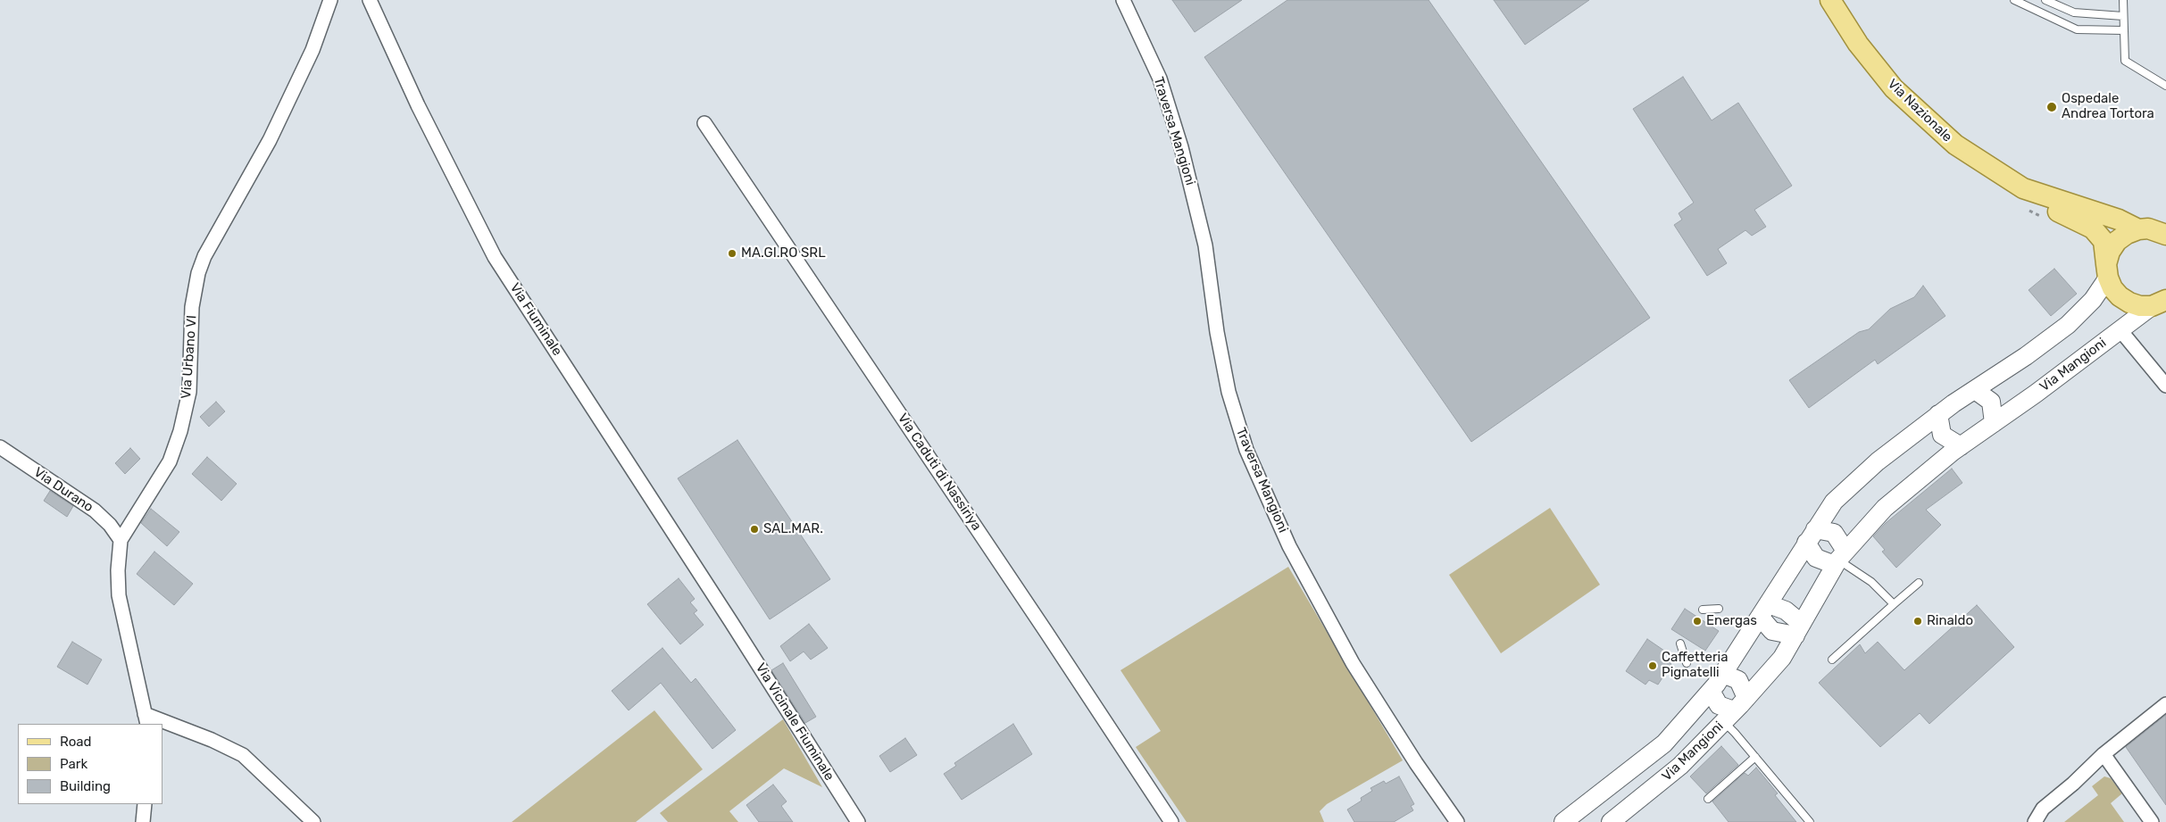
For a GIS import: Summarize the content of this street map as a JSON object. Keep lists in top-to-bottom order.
{
  "streets": {
    "main road": ["Via Nazionale"],
    "street": [
      "Traversa Mangioni",
      "Via Fiuminale",
      "Via Urbano VI",
      "Via Mangioni",
      "Via Caduti di Nassiriya",
      "Via Durano",
      "Via Vicinale Fiuminale"
    ]
  },
  "crossings": [
    ["Via Nazionale", "Via Mangioni"],
    ["Via Fiuminale", "Via Vicinale Fiuminale"],
    ["Via Urbano VI", "Via Durano"]
  ],
  "places": [
    "Ospedale Andrea Tortora",
    "MA.GI.RO SRL",
    "SAL.MAR.",
    "Energas",
    "Rinaldo",
    "Caffetteria Pignatelli"
  ],
  "legend": ["Road", "Park", "Building"]
}
